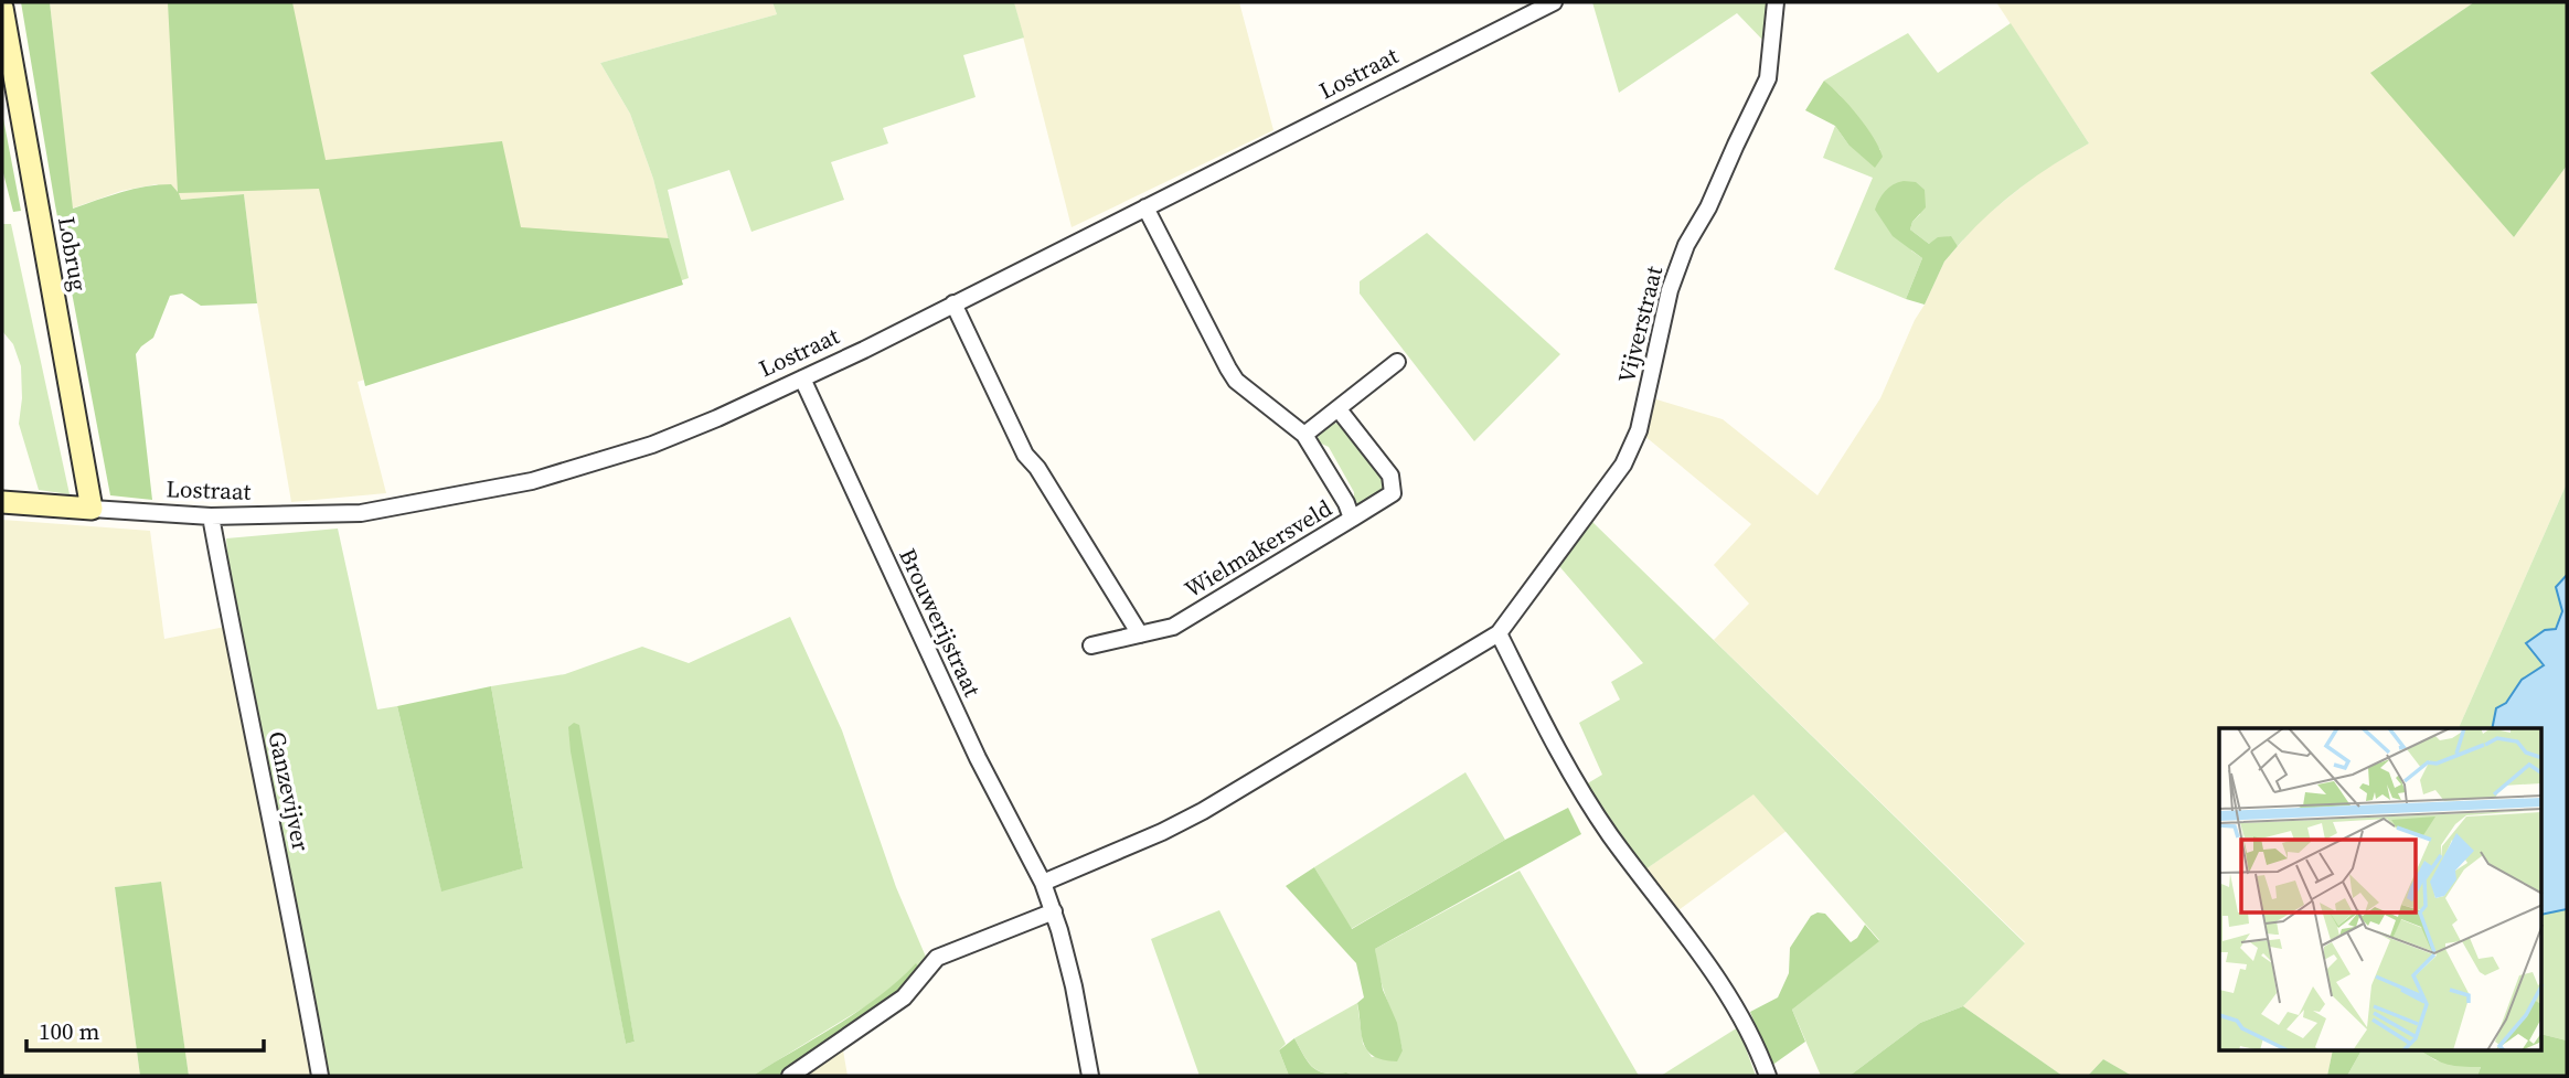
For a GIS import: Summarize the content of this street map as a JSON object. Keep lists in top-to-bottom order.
{
  "streets": {
    "street": [
      "Lostraat",
      "Lobrug",
      "Vijverstraat",
      "Wielmakersveld",
      "Brouwerijstraat",
      "Ganzevijver"
    ]
  },
  "crossings": [
    ["Lostraat", "Lobrug"],
    ["Lostraat", "Wielmakersveld"],
    ["Lostraat", "Brouwerijstraat"],
    ["Lostraat", "Ganzevijver"]
  ],
  "scale_bar": "100 m"
}
